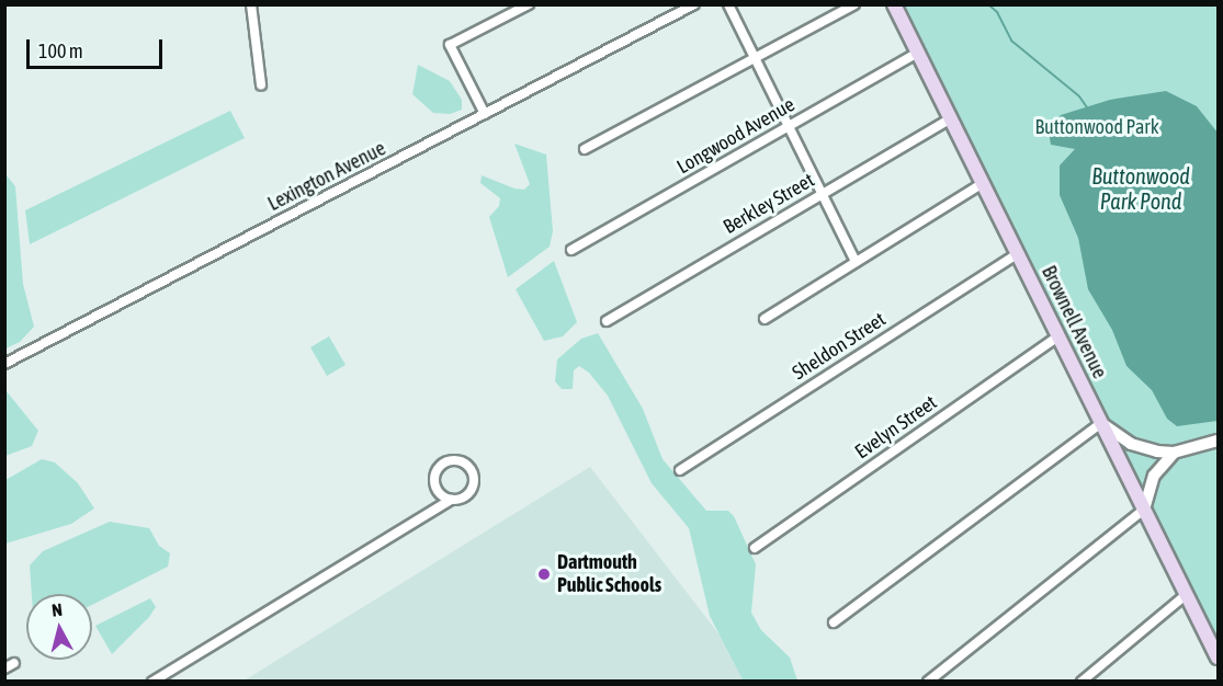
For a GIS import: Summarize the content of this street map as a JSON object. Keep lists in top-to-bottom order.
{
  "streets": {
    "main road": ["Brownell Avenue"],
    "street": [
      "Longwood Avenue",
      "Lexington Avenue",
      "Berkley Street",
      "Sheldon Street",
      "Evelyn Street"
    ]
  },
  "crossings": [
    ["Longwood Avenue", "Brownell Avenue"],
    ["Berkley Street", "Brownell Avenue"],
    ["Brownell Avenue", "Sheldon Street"],
    ["Brownell Avenue", "Evelyn Street"]
  ],
  "water": ["Buttonwood Park Pond"],
  "parks": ["Buttonwood Park"],
  "places": ["Dartmouth Public Schools"],
  "scale_bar": "100 m",
  "north": "top"
}
